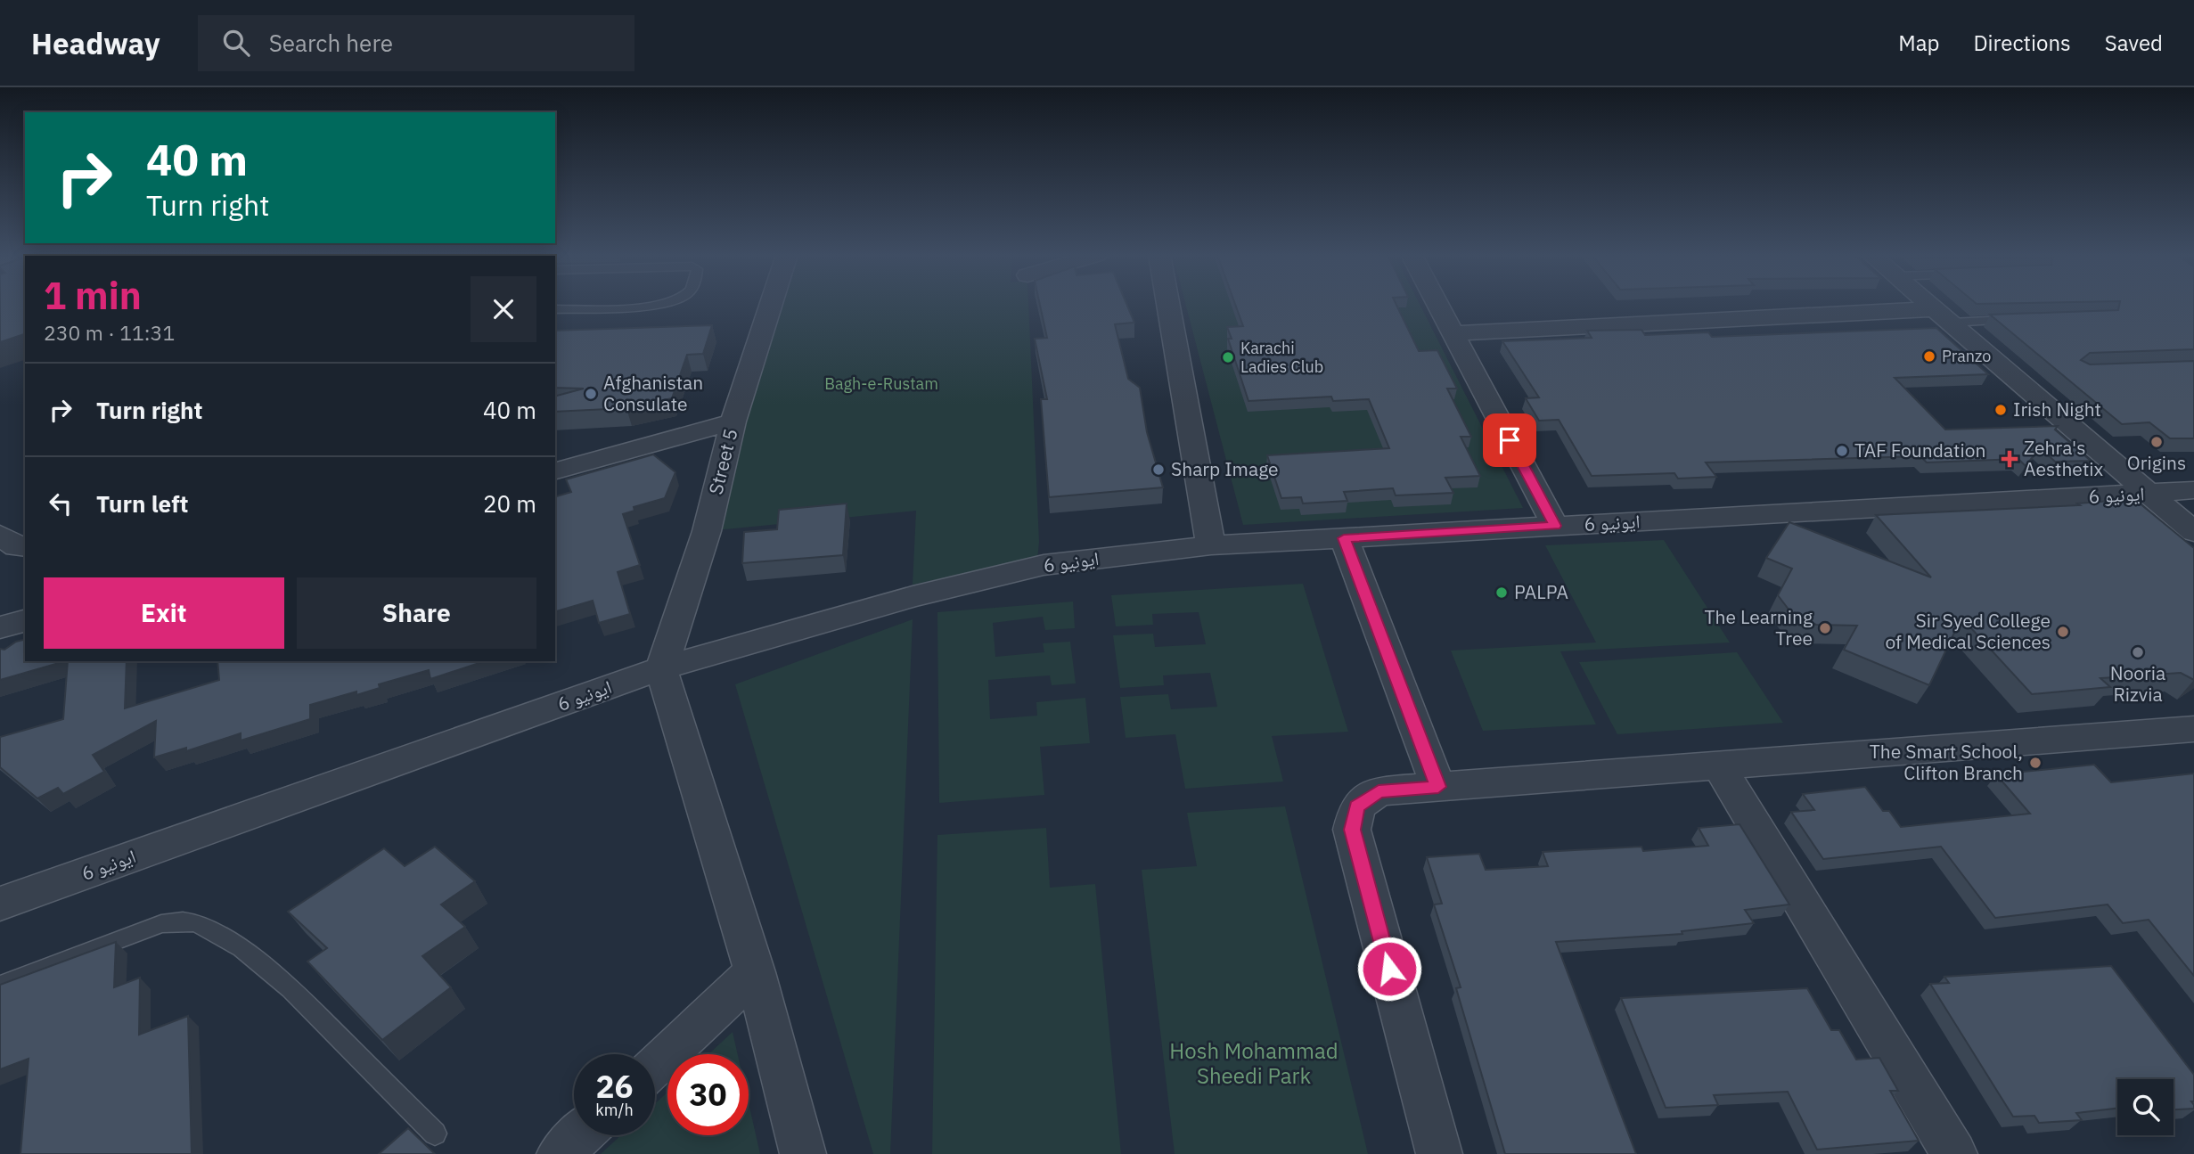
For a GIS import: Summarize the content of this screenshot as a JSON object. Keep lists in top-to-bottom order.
{
  "streets": {
    "street": ["Street 5", "ایونیو 6"]
  },
  "crossings": [
    ["Street 5", "ایونیو 6"]
  ],
  "parks": ["Bagh-e-Rustam", "Hosh Mohammad Sheedi Park"],
  "places": {
    "other": [
      "Pranzo",
      "Karachi Ladies Club",
      "Afghanistan Consulate",
      "Irish Night",
      "Origins",
      "TAF Foundation",
      "Sharp Image",
      "PALPA",
      "The Learning Tree",
      "Sir Syed College of Medical Sciences",
      "Nooria Rizvia",
      "The Smart School, Clifton Branch"
    ],
    "health": ["Zehra's Aesthetix"]
  },
  "page": {
    "header": "Headway",
    "search": "Search here",
    "nav": ["Map", "Directions", "Saved"],
    "turn": ["40 m", "Turn right"],
    "heading": ["1 min", "230 m · 11:31"],
    "list": [
      {
        "name": "Turn right",
        "value": "40 m"
      },
      {
        "name": "Turn left",
        "value": "20 m"
      }
    ],
    "buttons": ["Exit", "Share"],
    "speed": "26 km/h",
    "limit": "30"
  }
}
